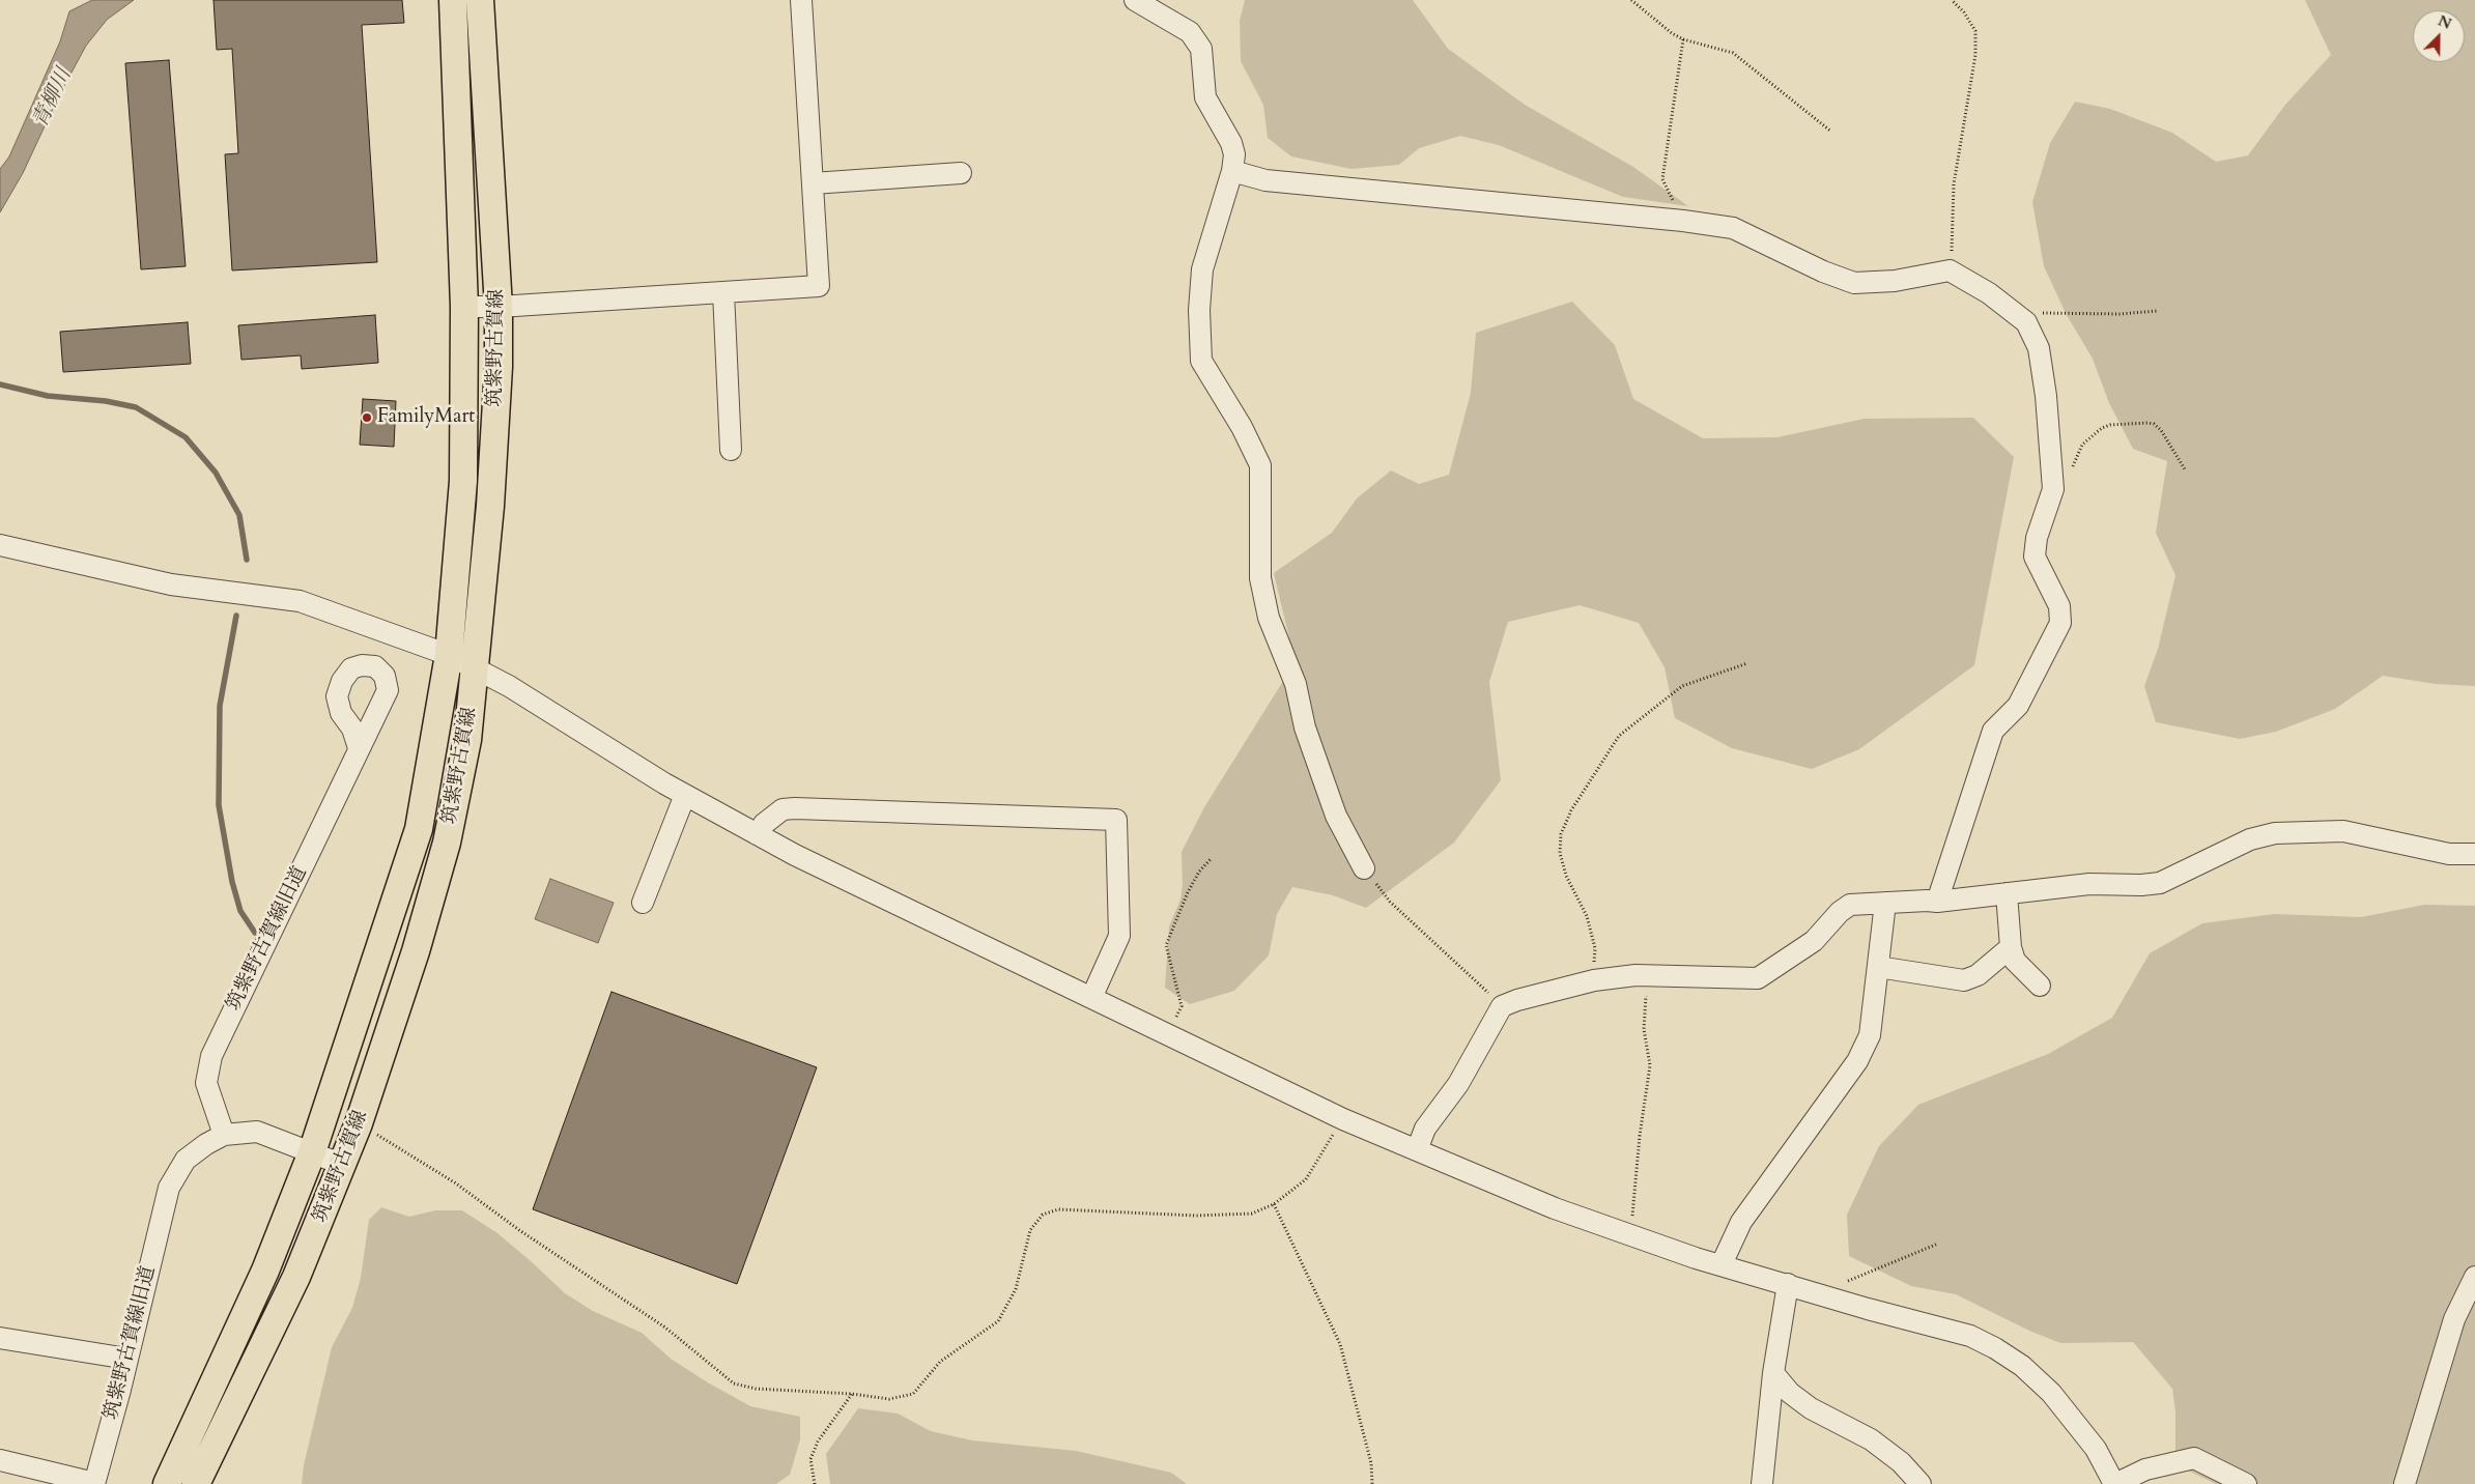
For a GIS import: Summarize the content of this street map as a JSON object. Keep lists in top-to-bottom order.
{
  "streets": {
    "main road": ["筑紫野古賀線"],
    "street": ["筑紫野古賀線旧道"]
  },
  "crossings": [
    ["筑紫野古賀線", "筑紫野古賀線旧道"]
  ],
  "water": ["青柳川"],
  "places": ["FamilyMart"],
  "north": "top right"
}
